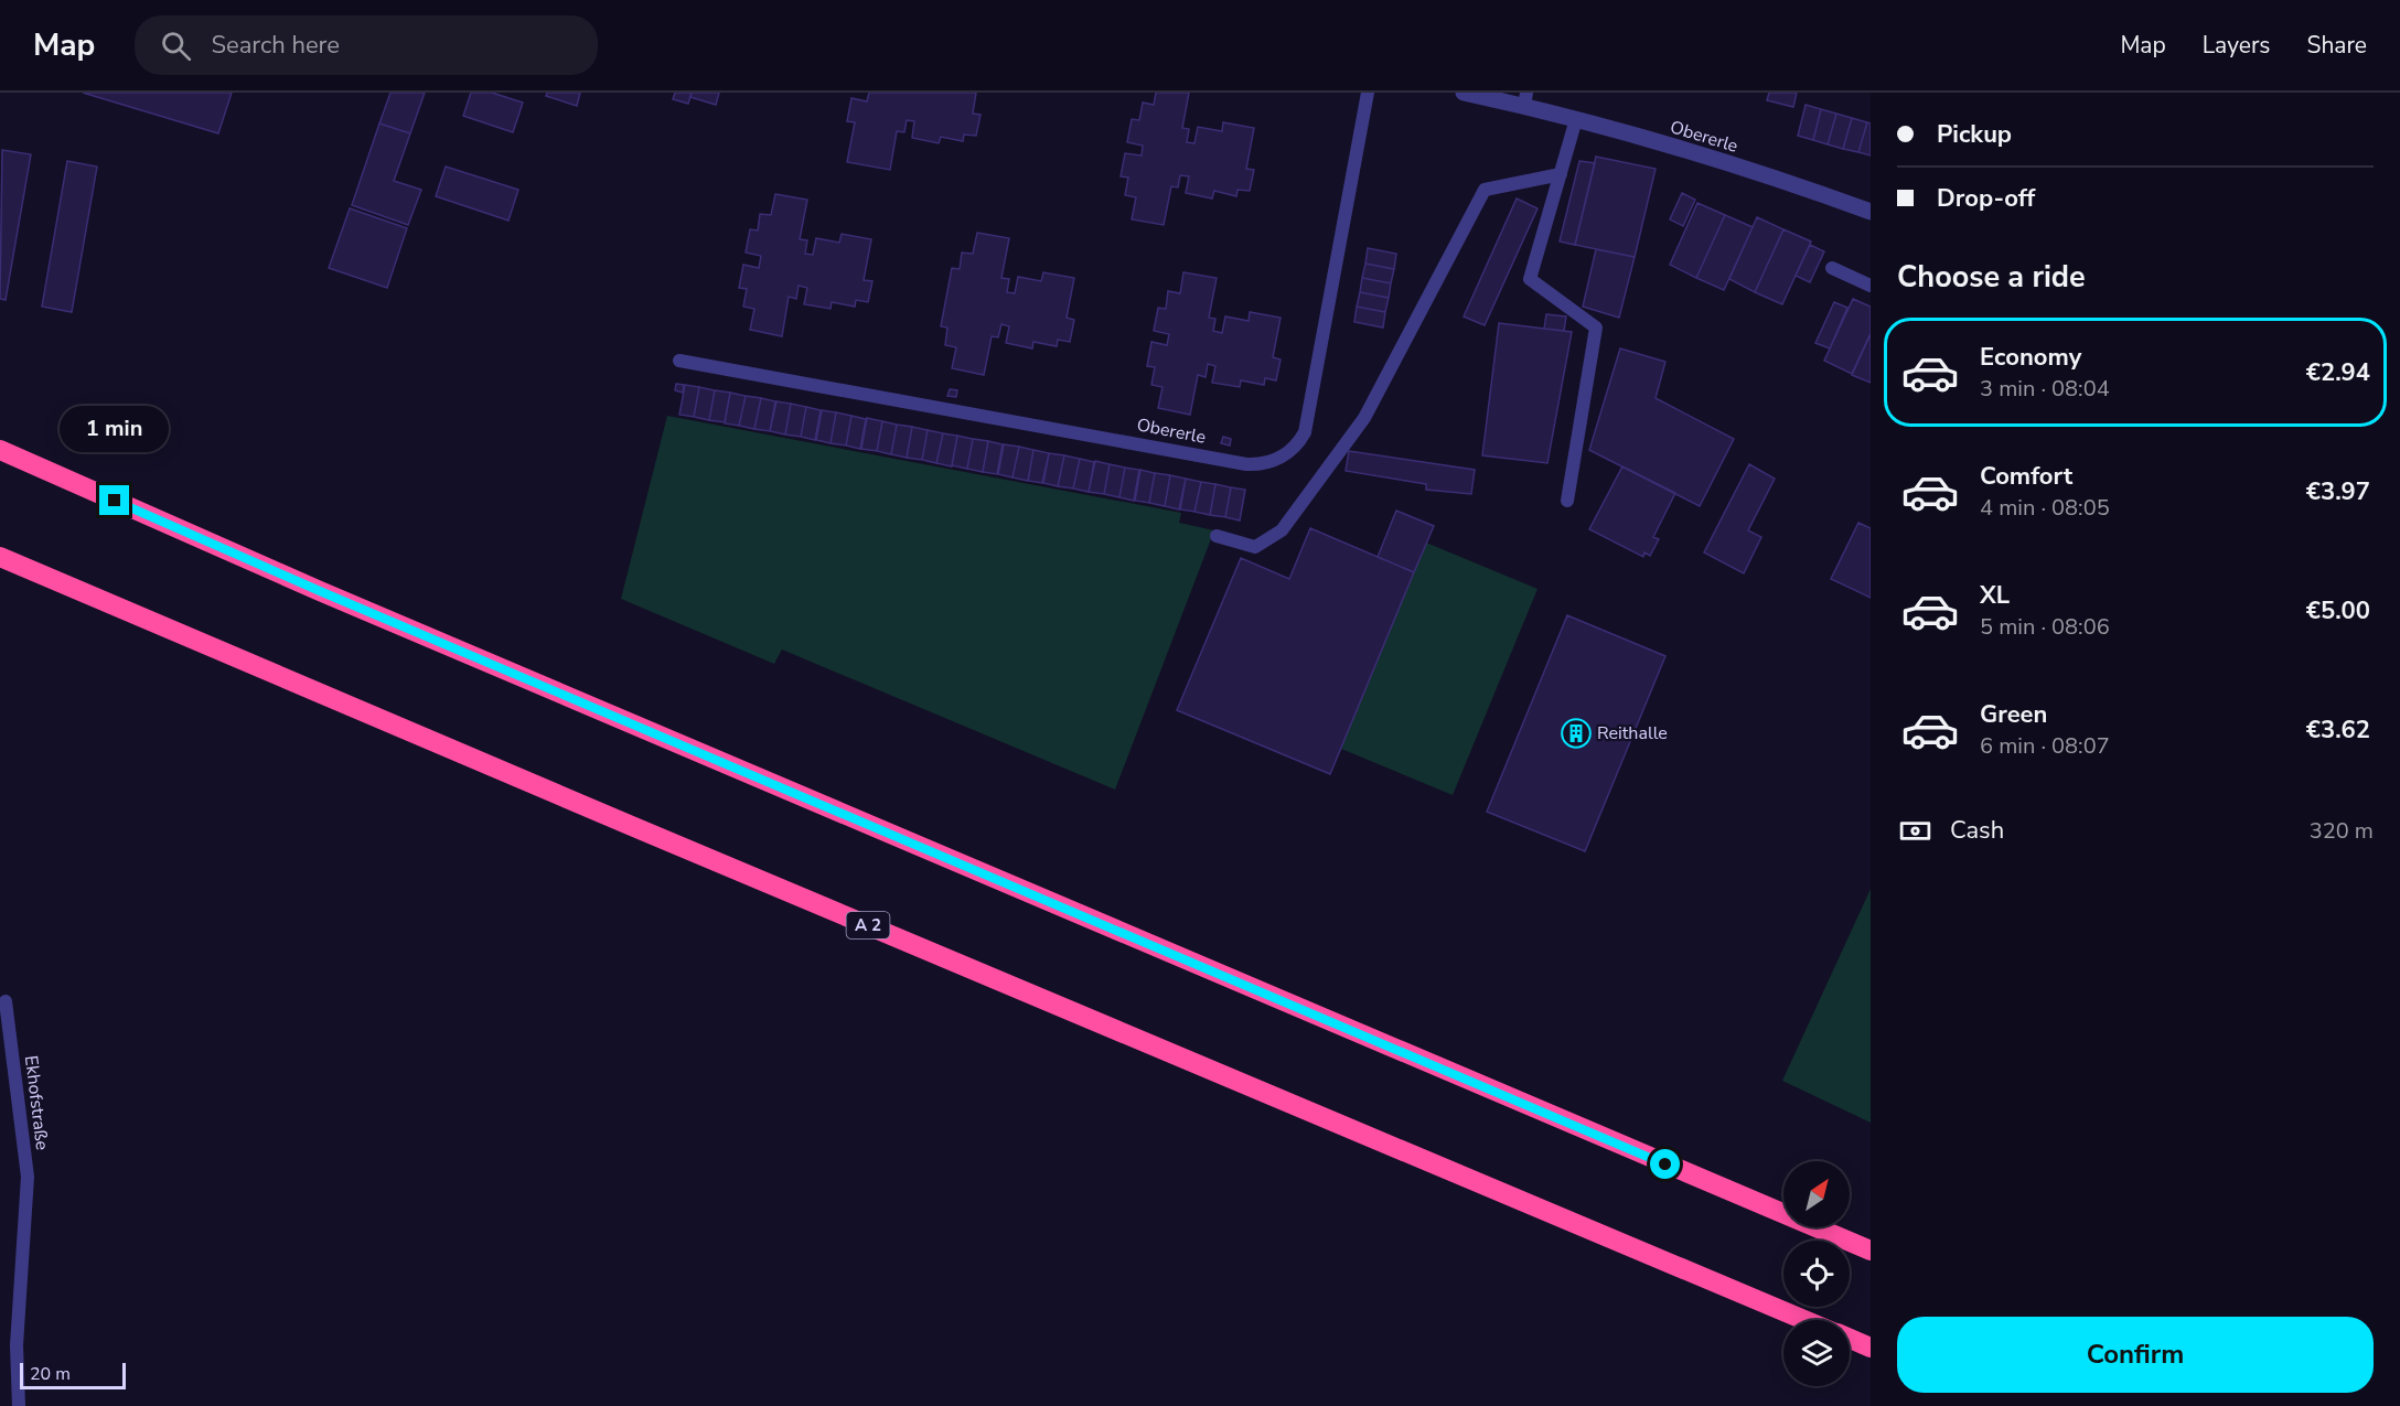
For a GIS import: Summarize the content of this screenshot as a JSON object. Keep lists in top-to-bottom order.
{
  "streets": {
    "highway": ["A 2"],
    "street": ["Obererle"],
    "lane": ["Ekhofstraße"]
  },
  "places": {
    "building": ["Reithalle"]
  },
  "scale_bar": "20 m",
  "north": "top right",
  "page": {
    "header": "Map",
    "search": "Search here",
    "nav": ["Map", "Layers", "Share"],
    "banner": ["Pickup", "Drop-off"],
    "heading": "Choose a ride",
    "list": [
      {
        "name": "Economy",
        "note": "3 min · 08:04",
        "value": "€2.94"
      },
      {
        "name": "Comfort",
        "note": "4 min · 08:05",
        "value": "€3.97"
      },
      {
        "name": "XL",
        "note": "5 min · 08:06",
        "value": "€5.00"
      },
      {
        "name": "Green",
        "note": "6 min · 08:07",
        "value": "€3.62"
      }
    ],
    "bubble": "1 min",
    "pay": ["Cash", "320 m"],
    "buttons": "Confirm",
    "scale": "20 m"
  }
}
